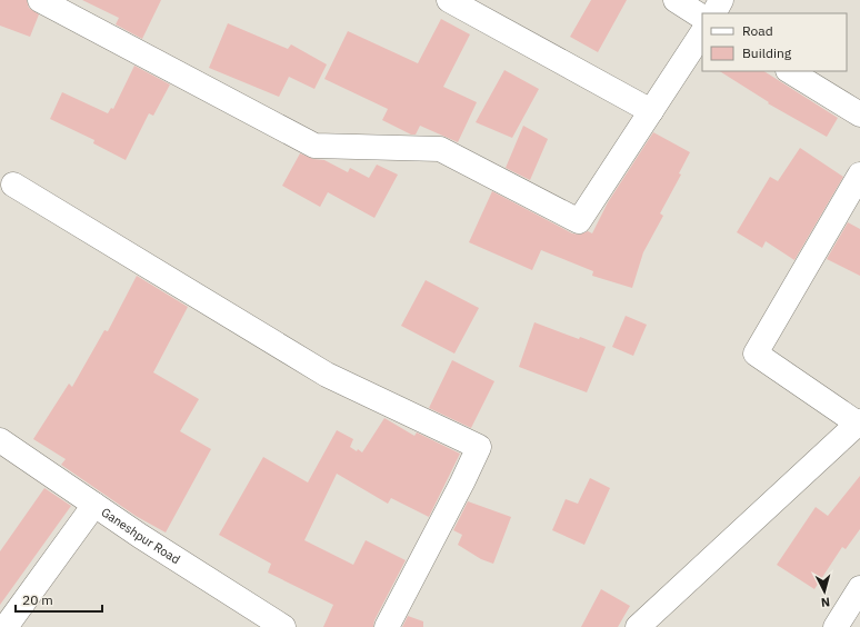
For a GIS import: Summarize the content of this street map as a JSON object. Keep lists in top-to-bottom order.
{
  "streets": {
    "street": ["Ganeshpur Road"]
  },
  "legend": ["Road", "Building"],
  "scale_bar": "20 m",
  "north": "bottom"
}
